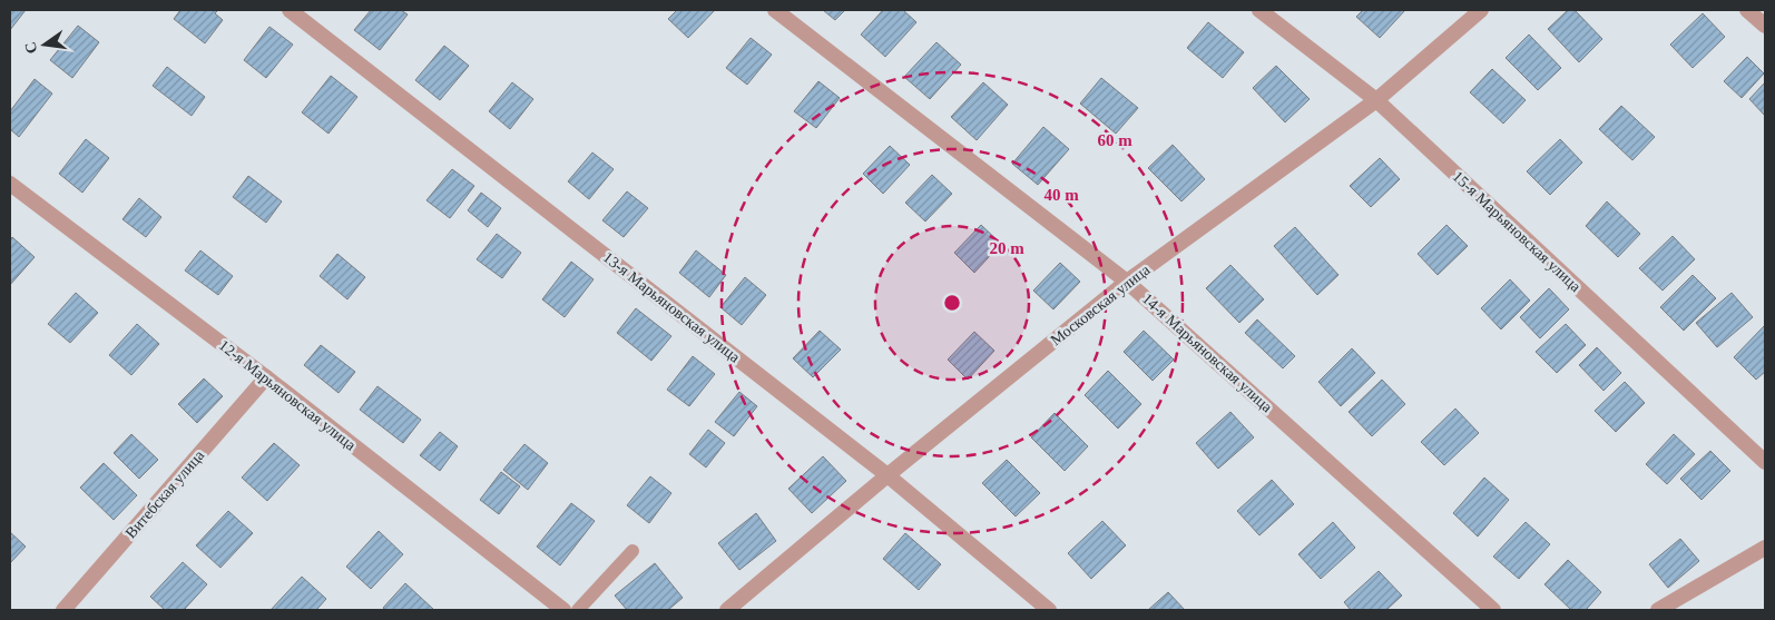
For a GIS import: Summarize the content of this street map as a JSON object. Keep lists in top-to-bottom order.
{
  "streets": {
    "street": [
      "15-я Марьяновская улица",
      "Московская улица",
      "13-я Марьяновская улица",
      "14-я Марьяновская улица",
      "12-я Марьяновская улица",
      "Витебская улица"
    ]
  },
  "crossings": [
    ["15-я Марьяновская улица", "Московская улица"],
    ["Московская улица", "13-я Марьяновская улица"],
    ["Московская улица", "14-я Марьяновская улица"],
    ["12-я Марьяновская улица", "Витебская улица"]
  ],
  "north": "left",
  "rings": ["60 m", "40 m", "20 m"]
}
